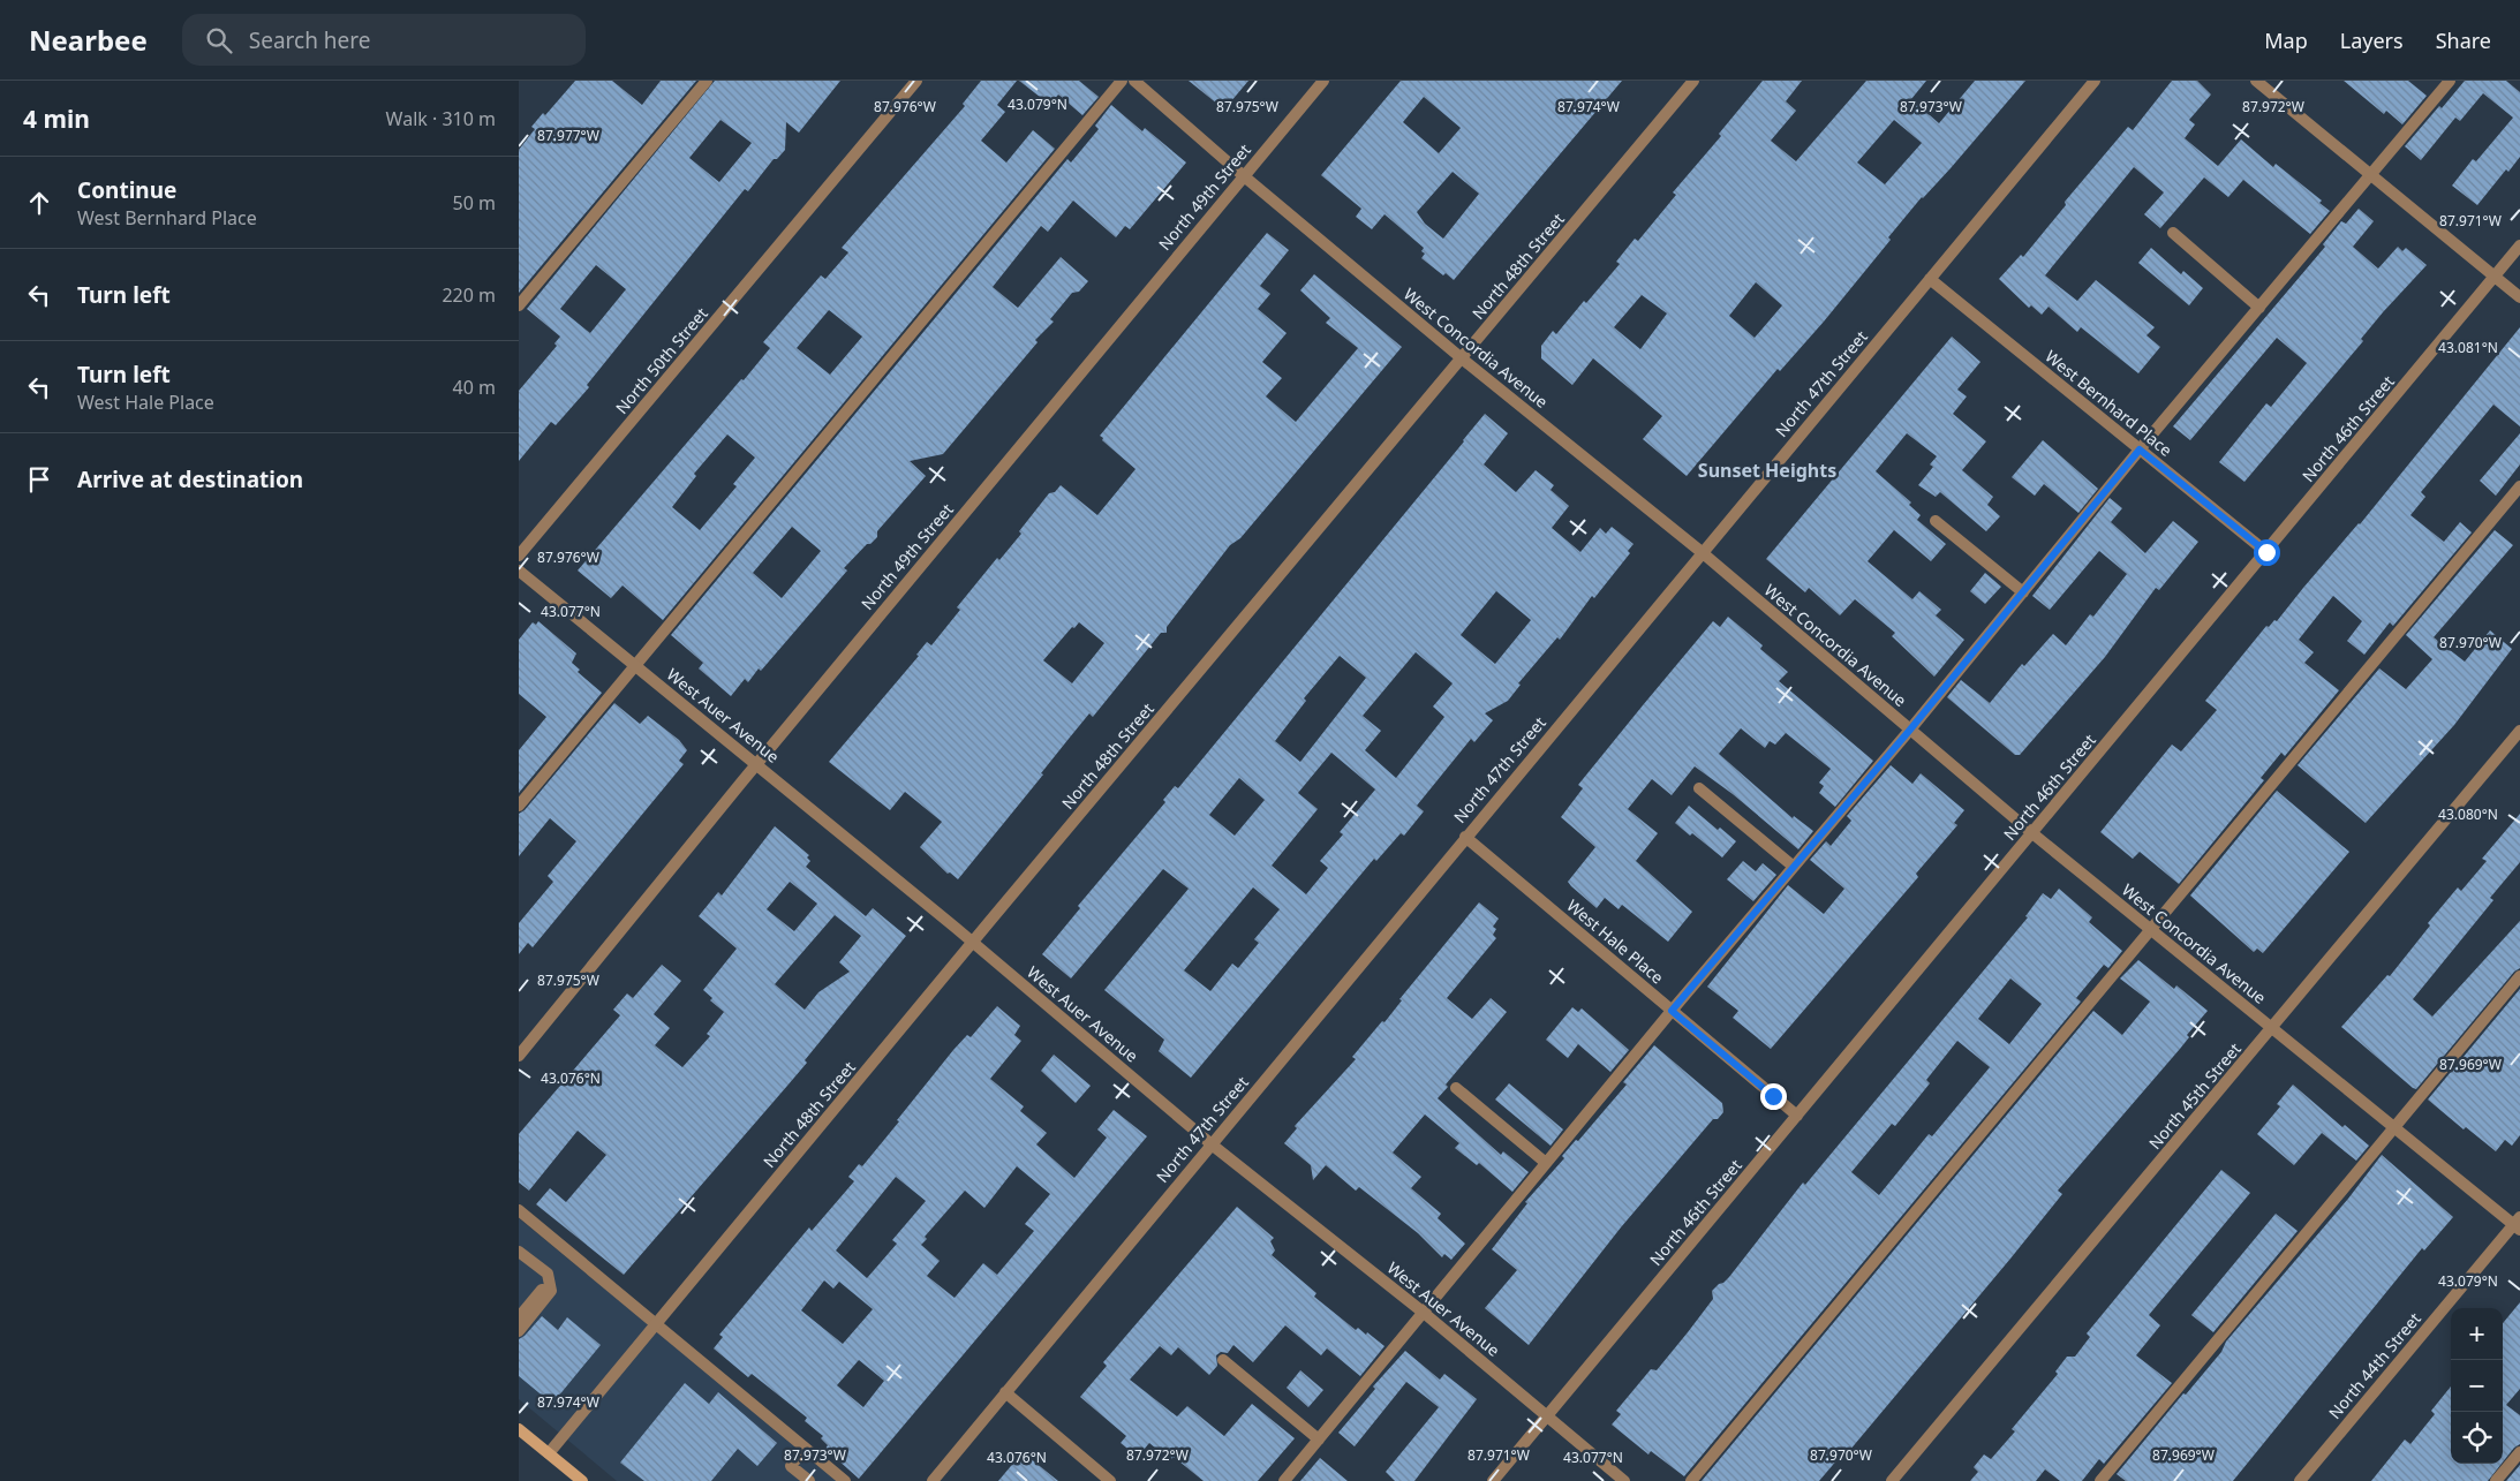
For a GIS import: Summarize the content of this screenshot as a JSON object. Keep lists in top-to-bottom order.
{
  "streets": {
    "street": [
      "North 49th Street",
      "North 48th Street",
      "West Concordia Avenue",
      "North 50th Street",
      "North 47th Street",
      "West Bernhard Place",
      "North 46th Street",
      "West Auer Avenue",
      "West Hale Place",
      "North 45th Street",
      "North 44th Street"
    ]
  },
  "crossings": [
    ["North 49th Street", "West Concordia Avenue"],
    ["North 49th Street", "West Auer Avenue"],
    ["North 48th Street", "West Concordia Avenue"],
    ["North 48th Street", "West Auer Avenue"],
    ["West Concordia Avenue", "North 47th Street"],
    ["West Concordia Avenue", "North 46th Street"],
    ["West Concordia Avenue", "North 45th Street"],
    ["West Concordia Avenue", "North 44th Street"],
    ["North 47th Street", "West Bernhard Place"],
    ["North 47th Street", "West Auer Avenue"],
    ["North 47th Street", "West Hale Place"],
    ["West Bernhard Place", "North 46th Street"],
    ["North 46th Street", "West Auer Avenue"],
    ["North 46th Street", "West Hale Place"]
  ],
  "districts": ["Sunset Heights"],
  "page": {
    "header": "Nearbee",
    "search": "Search here",
    "nav": ["Map", "Layers", "Share"],
    "heading": ["4 min", "Walk · 310 m"],
    "list": [
      ["Continue", "West Bernhard Place", "50 m"],
      ["Turn left", "220 m"],
      ["Turn left", "West Hale Place", "40 m"],
      "Arrive at destination"
    ],
    "map_buttons": ["+", "−"]
  },
  "coordinates": [
    "43.079°N",
    "87.976°W",
    "87.975°W",
    "87.974°W",
    "87.973°W",
    "87.972°W",
    "87.977°W",
    "87.971°W",
    "43.081°N",
    "43.077°N",
    "87.970°W",
    "43.080°N",
    "87.969°W",
    "43.076°N"
  ]
}
